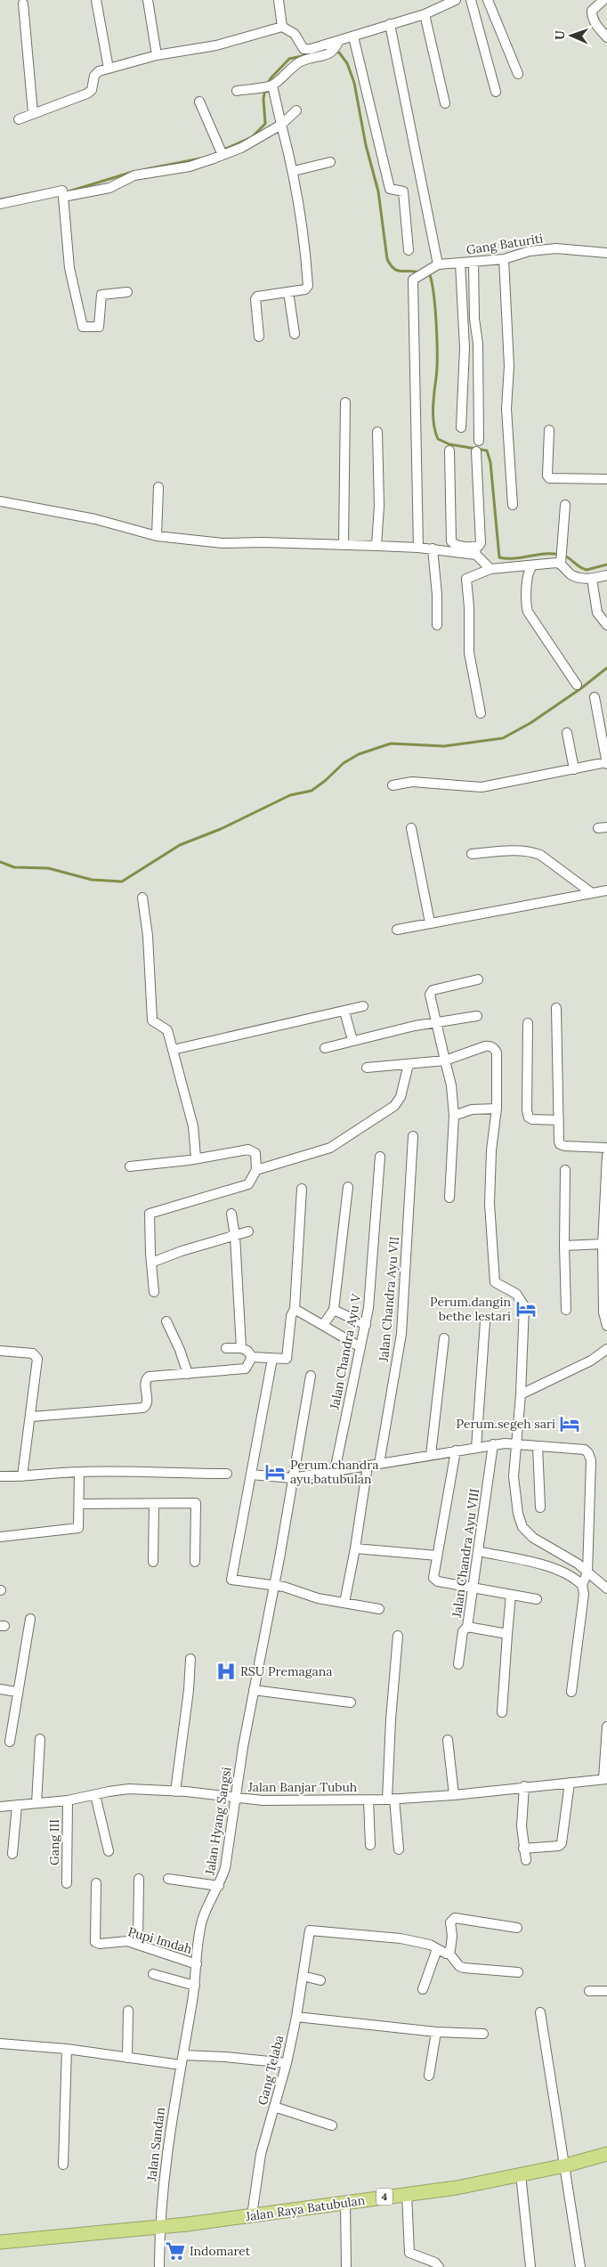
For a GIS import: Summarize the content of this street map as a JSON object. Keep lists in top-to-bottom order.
{
  "streets": {
    "highway": ["4", "Jalan Raya Batubulan"],
    "street": [
      "Gang Baturiti",
      "Jalan Chandra Ayu VII",
      "Jalan Chandra Ayu V",
      "Jalan Chandra Ayu VIII",
      "Jalan Banjar Tubuh",
      "Jalan Hyang Sangsi",
      "Gang III",
      "Pupi Imdah",
      "Gang Telaba",
      "Jalan Sandan"
    ]
  },
  "crossings": [
    ["Jalan Banjar Tubuh", "Jalan Hyang Sangsi"],
    ["Jalan Banjar Tubuh", "Gang III"],
    ["Jalan Hyang Sangsi", "Pupi Imdah"],
    ["Jalan Hyang Sangsi", "Jalan Sandan"],
    ["Gang Telaba", "Jalan Raya Batubulan"],
    ["Jalan Sandan", "Jalan Raya Batubulan"]
  ],
  "places": {
    "hotel": ["Perum.dangin bethe lestari", "Perum.segeh sari", "Perum.chandra ayu,batubulan"],
    "hospital": ["RSU Premagana"],
    "supermarket": ["Indomaret"]
  },
  "north": "left"
}
